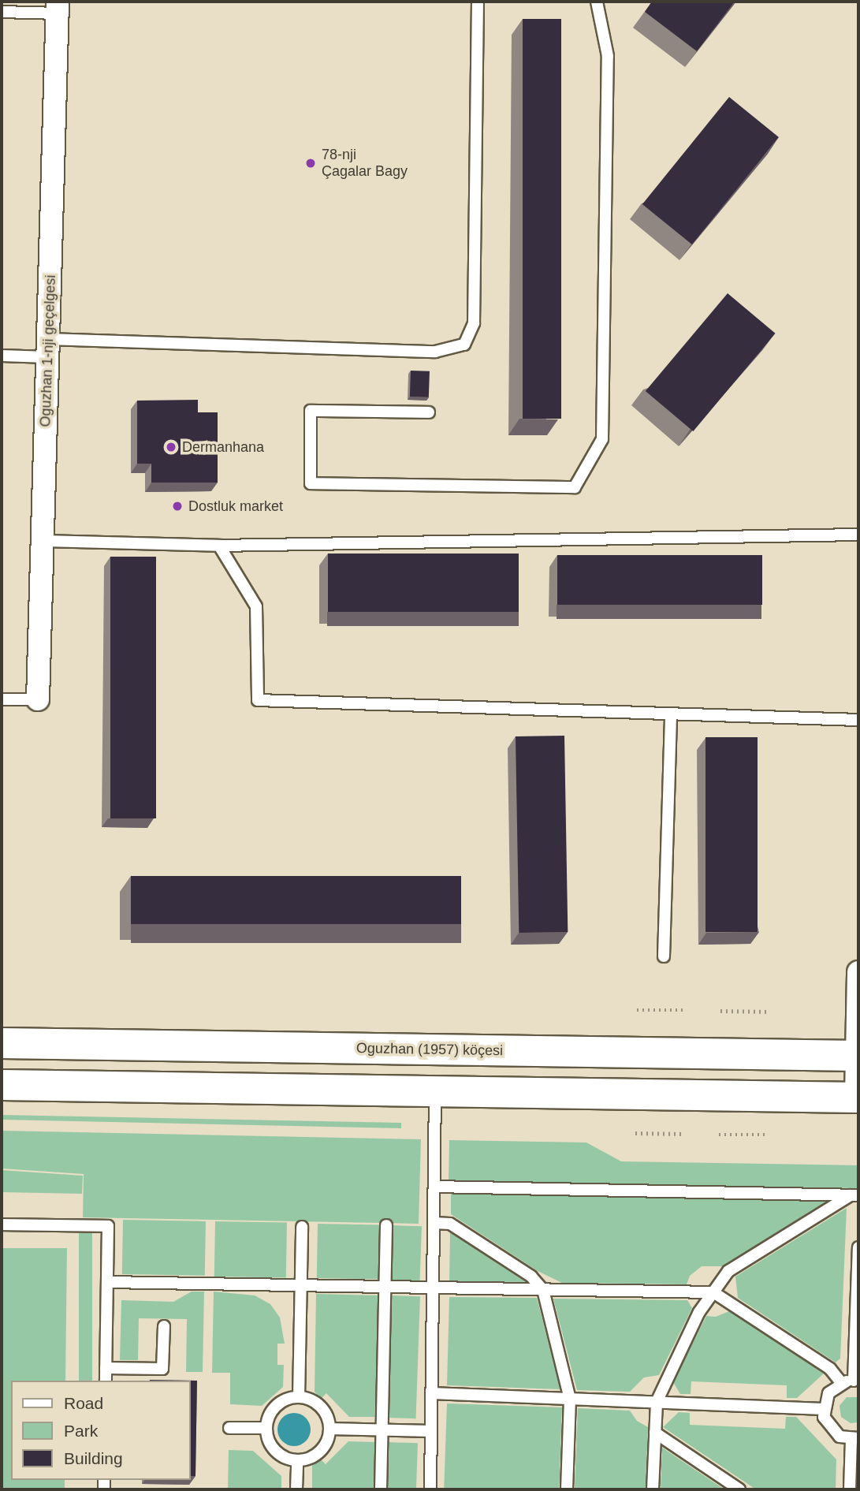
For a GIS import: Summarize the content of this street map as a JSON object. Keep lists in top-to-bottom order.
{
  "streets": {
    "main road": ["Oguzhan (1957) köçesi"],
    "street": ["Oguzhan 1-nji geçelgesi"]
  },
  "places": ["78-nji Çagalar Bagy", "Dermanhana", "Dostluk market"],
  "legend": ["Road", "Park", "Building"]
}
